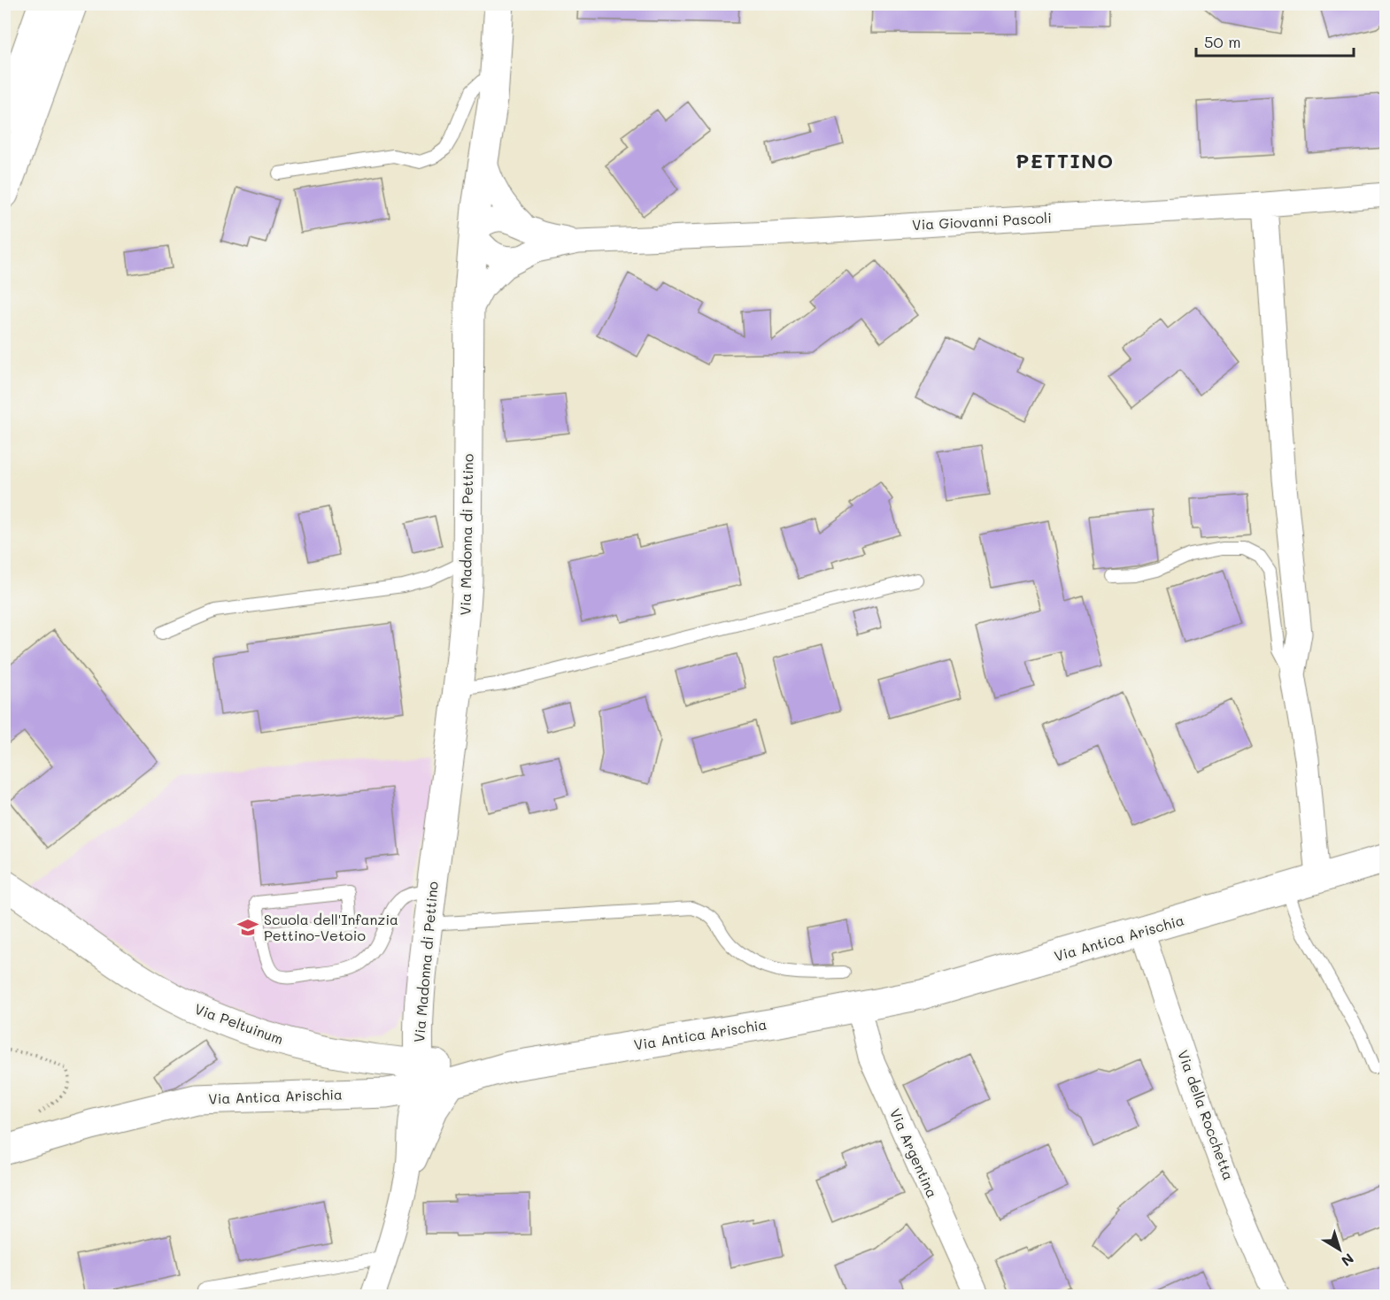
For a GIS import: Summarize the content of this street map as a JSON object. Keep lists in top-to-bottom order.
{
  "streets": {
    "main road": ["Via Madonna di Pettino", "Via Antica Arischia", "Via Peltuinum"],
    "street": ["Via Giovanni Pascoli", "Via della Rocchetta", "Via Argentina"]
  },
  "crossings": [
    ["Via Giovanni Pascoli", "Via Madonna di Pettino"],
    ["Via Madonna di Pettino", "Via Antica Arischia"],
    ["Via Madonna di Pettino", "Via Peltuinum"],
    ["Via Antica Arischia", "Via Peltuinum"],
    ["Via Antica Arischia", "Via della Rocchetta"],
    ["Via Antica Arischia", "Via Argentina"]
  ],
  "districts": ["PETTINO"],
  "places": {
    "school or university": ["Scuola dell'Infanzia Pettino-Vetoio"]
  },
  "scale_bar": "50 m",
  "north": "bottom right"
}
